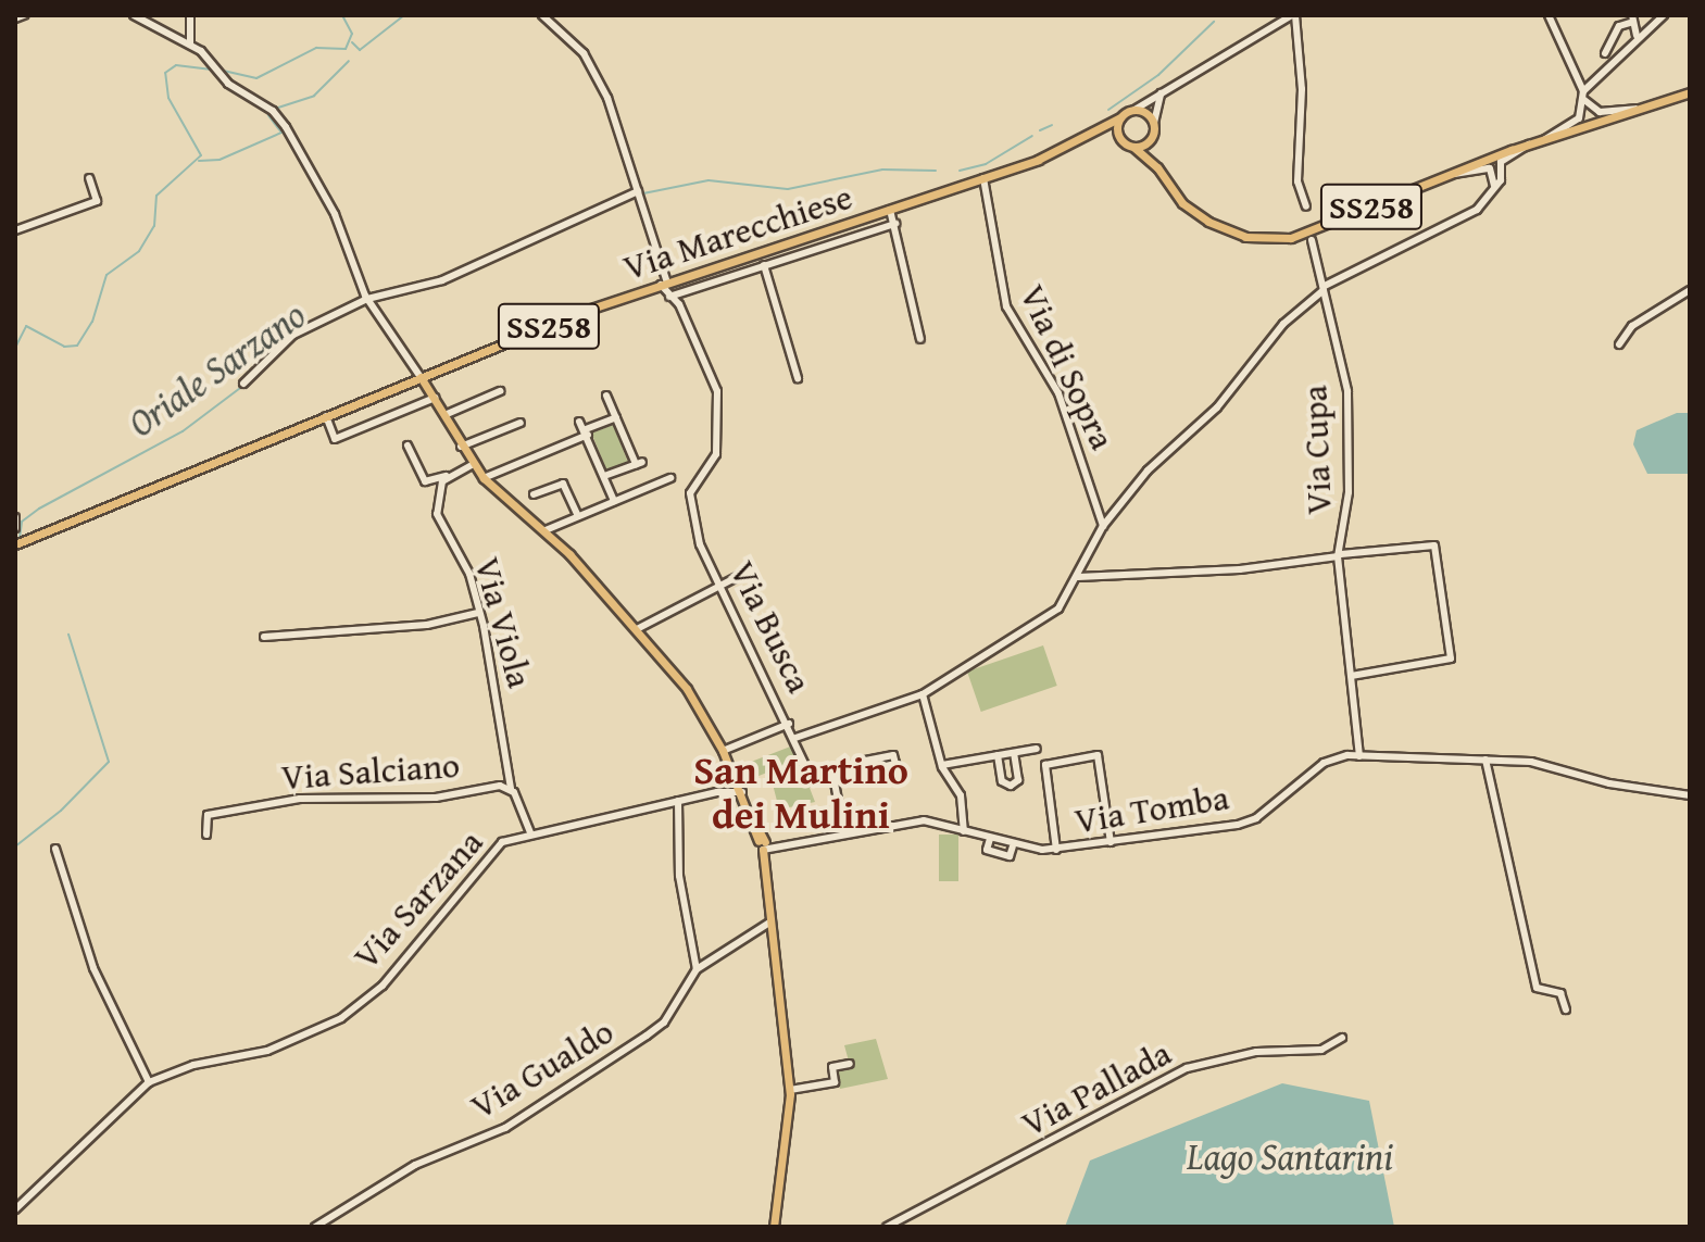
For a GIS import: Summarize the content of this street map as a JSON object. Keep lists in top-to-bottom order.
{
  "streets": {
    "main road": ["SS258", "Via Marecchiese"],
    "street": [
      "Via di Sopra",
      "Via Cupa",
      "Via Viola",
      "Via Busca",
      "Via Salciano",
      "Via Tomba",
      "Via Sarzana",
      "Via Gualdo",
      "Via Pallada"
    ]
  },
  "crossings": [
    ["SS258", "Via Marecchiese"],
    ["Via Marecchiese", "Via di Sopra"],
    ["Via Marecchiese", "Via Busca"],
    ["Via di Sopra", "Via Cupa"],
    ["Via Cupa", "Via Busca"],
    ["Via Cupa", "Via Tomba"],
    ["Via Viola", "Via Salciano"],
    ["Via Salciano", "Via Sarzana"]
  ],
  "districts": ["San Martino dei Mulini"],
  "water": ["Oriale Sarzano", "Lago Santarini"]
}
